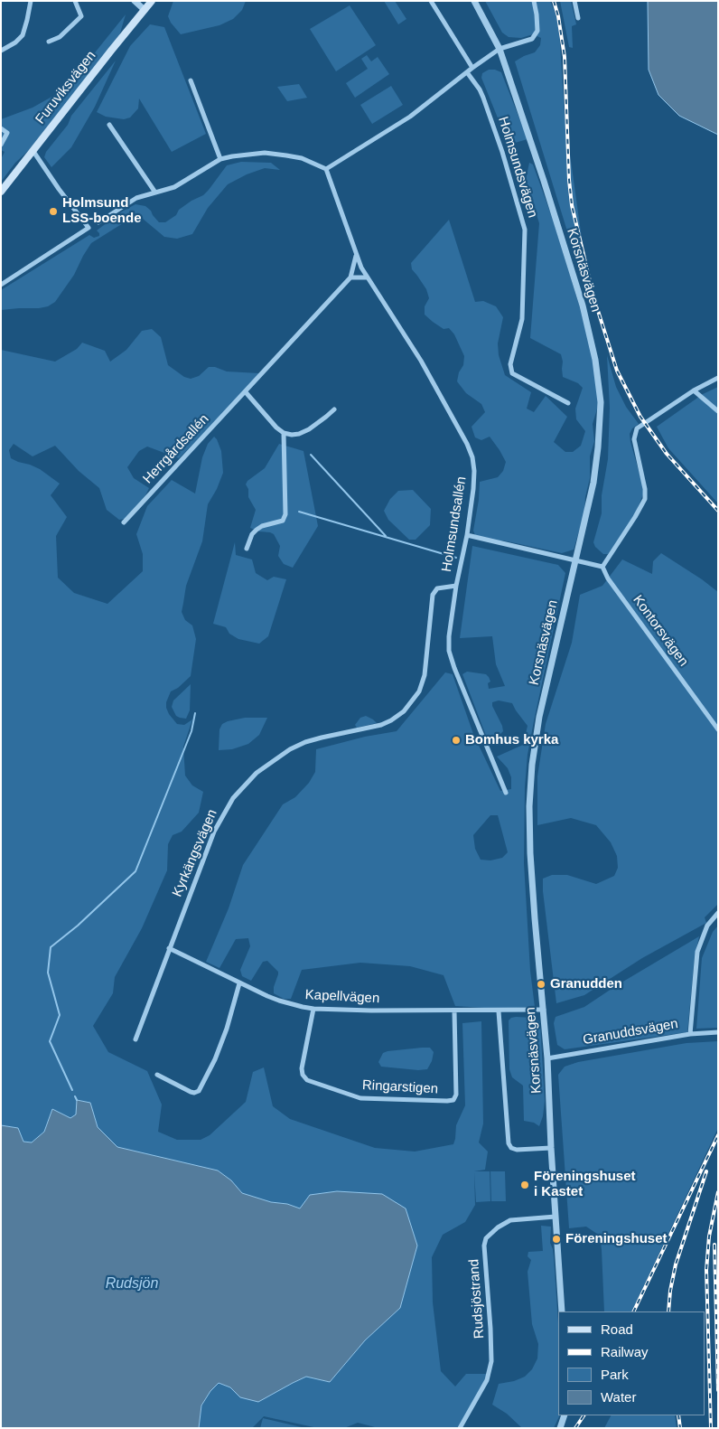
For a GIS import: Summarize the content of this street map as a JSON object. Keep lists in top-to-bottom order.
{
  "streets": {
    "main road": ["Furuviksvägen"],
    "street": [
      "Holmsundsvägen",
      "Korsnäsvägen",
      "Herrgårdsallén",
      "Holmsundsallén",
      "Kontorsvägen",
      "Kyrkängsvägen",
      "Kapellvägen",
      "Granuddsvägen",
      "Ringarstigen",
      "Rudsjöstrand"
    ]
  },
  "crossings": [
    ["Korsnäsvägen", "Kapellvägen"],
    ["Korsnäsvägen", "Granuddsvägen"],
    ["Korsnäsvägen", "Rudsjöstrand"],
    ["Holmsundsallén", "Kyrkängsvägen"],
    ["Kyrkängsvägen", "Kapellvägen"],
    ["Kapellvägen", "Ringarstigen"]
  ],
  "water": ["Rudsjön"],
  "places": [
    "Holmsund LSS-boende",
    "Bomhus kyrka",
    "Granudden",
    "Föreningshuset i Kastet",
    "Föreningshuset"
  ],
  "legend": [
    "Road",
    "Railway",
    "Park",
    "Water"
  ]
}
